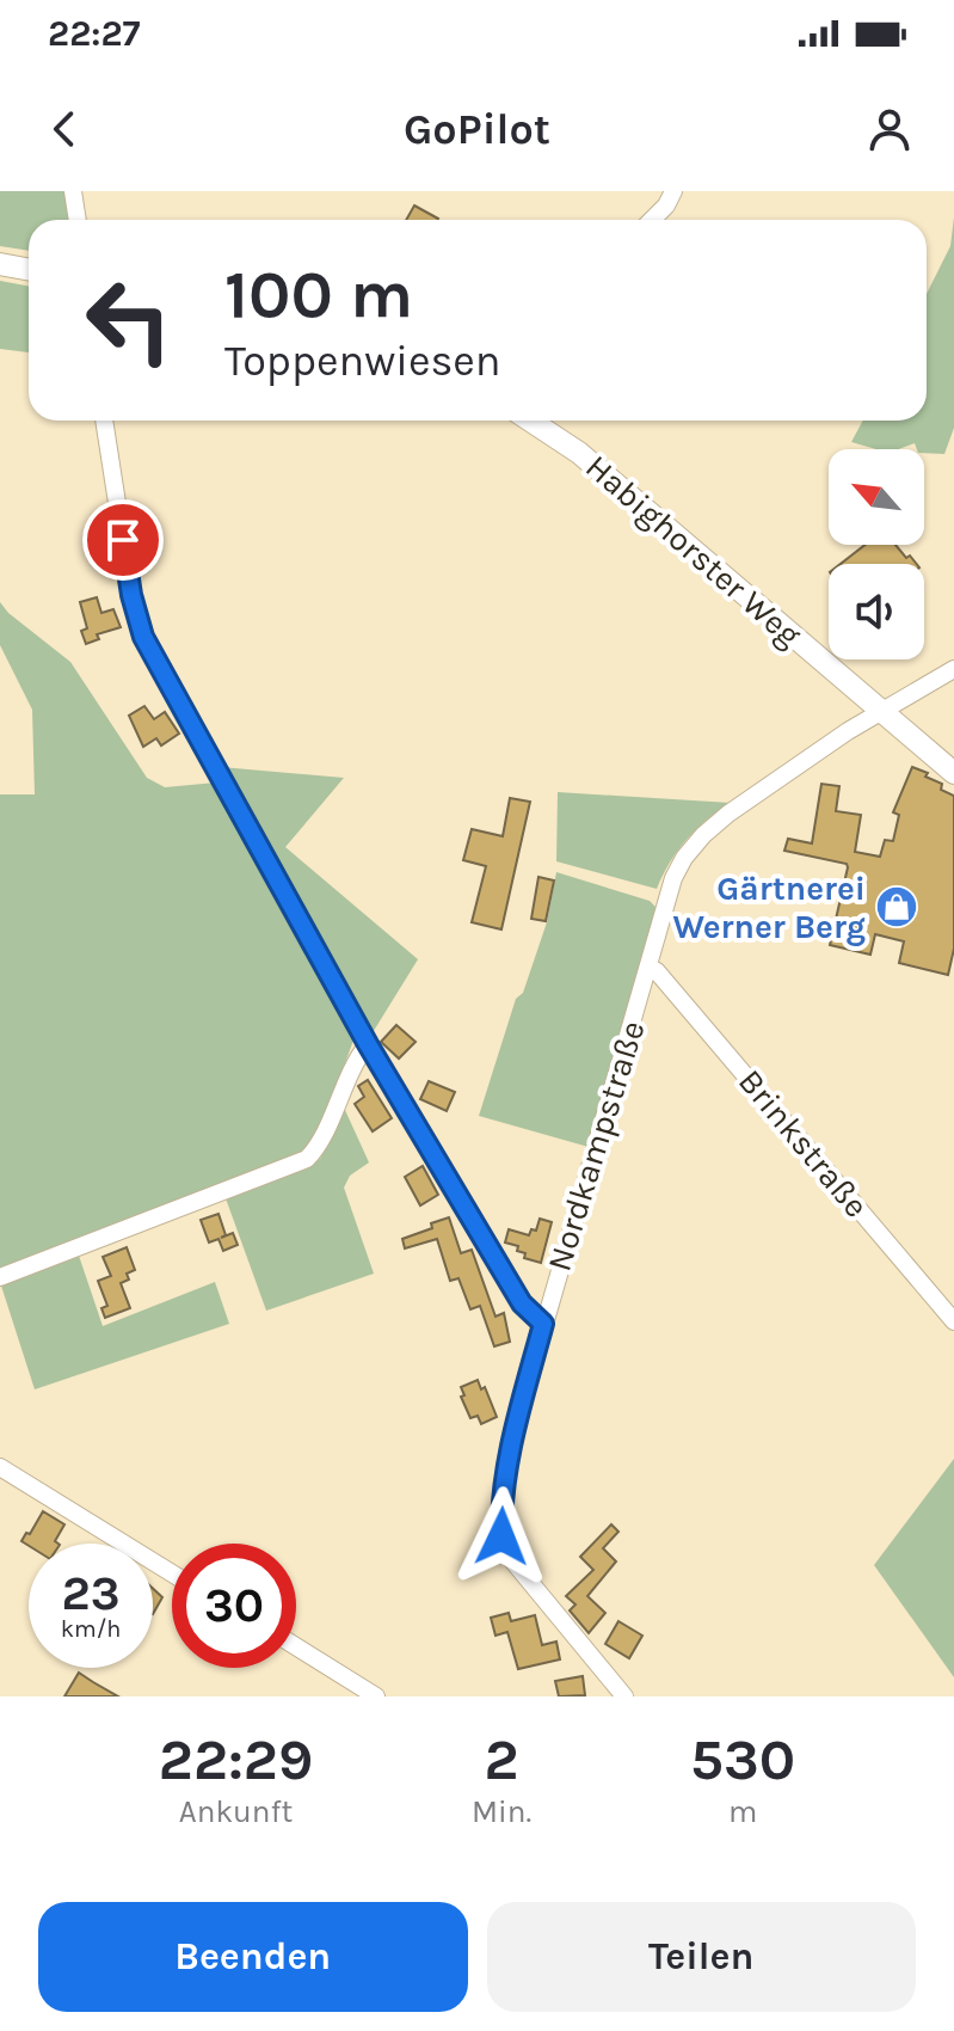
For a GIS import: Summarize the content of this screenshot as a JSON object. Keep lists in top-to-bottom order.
{
  "streets": {
    "street": ["Habighorster Weg", "Brinkstraße", "Nordkampstraße"]
  },
  "crossings": [
    ["Habighorster Weg", "Nordkampstraße"],
    ["Brinkstraße", "Nordkampstraße"]
  ],
  "places": {
    "shop": ["Gärtnerei Werner Berg"]
  },
  "north": "top left",
  "page": {
    "status": "22:27",
    "header": "GoPilot",
    "turn": ["100 m", "Toppenwiesen"],
    "speed": "23 km/h",
    "limit": "30",
    "eta": [
      "22:29",
      "Ankunft",
      "2",
      "Min.",
      "530",
      "m"
    ],
    "buttons": ["Beenden", "Teilen"]
  }
}
